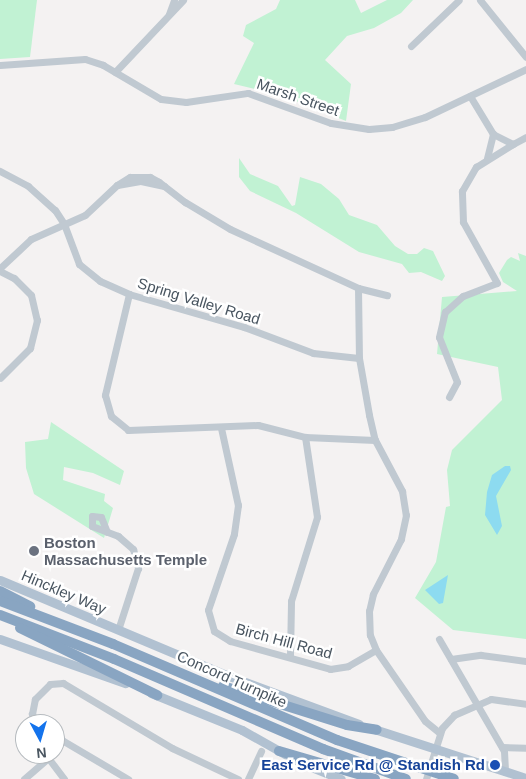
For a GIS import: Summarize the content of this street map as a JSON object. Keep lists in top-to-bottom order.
{
  "streets": {
    "highway": ["Concord Turnpike"],
    "main road": ["Hinckley Way"],
    "street": ["Marsh Street", "Spring Valley Road", "Birch Hill Road"]
  },
  "crossings": [
    ["Hinckley Way", "Concord Turnpike"]
  ],
  "places": ["Boston Massachusetts Temple", "East Service Rd @ Standish Rd"],
  "north": "bottom"
}
